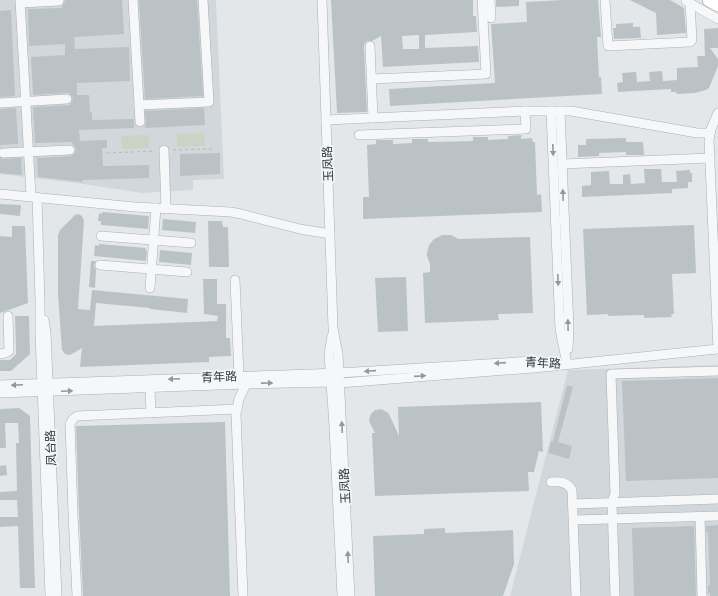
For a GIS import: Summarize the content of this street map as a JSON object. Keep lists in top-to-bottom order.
{
  "streets": {
    "street": ["玉凤路", "青年路", "凤台路"]
  },
  "crossings": [
    ["玉凤路", "青年路"],
    ["青年路", "凤台路"]
  ]
}
